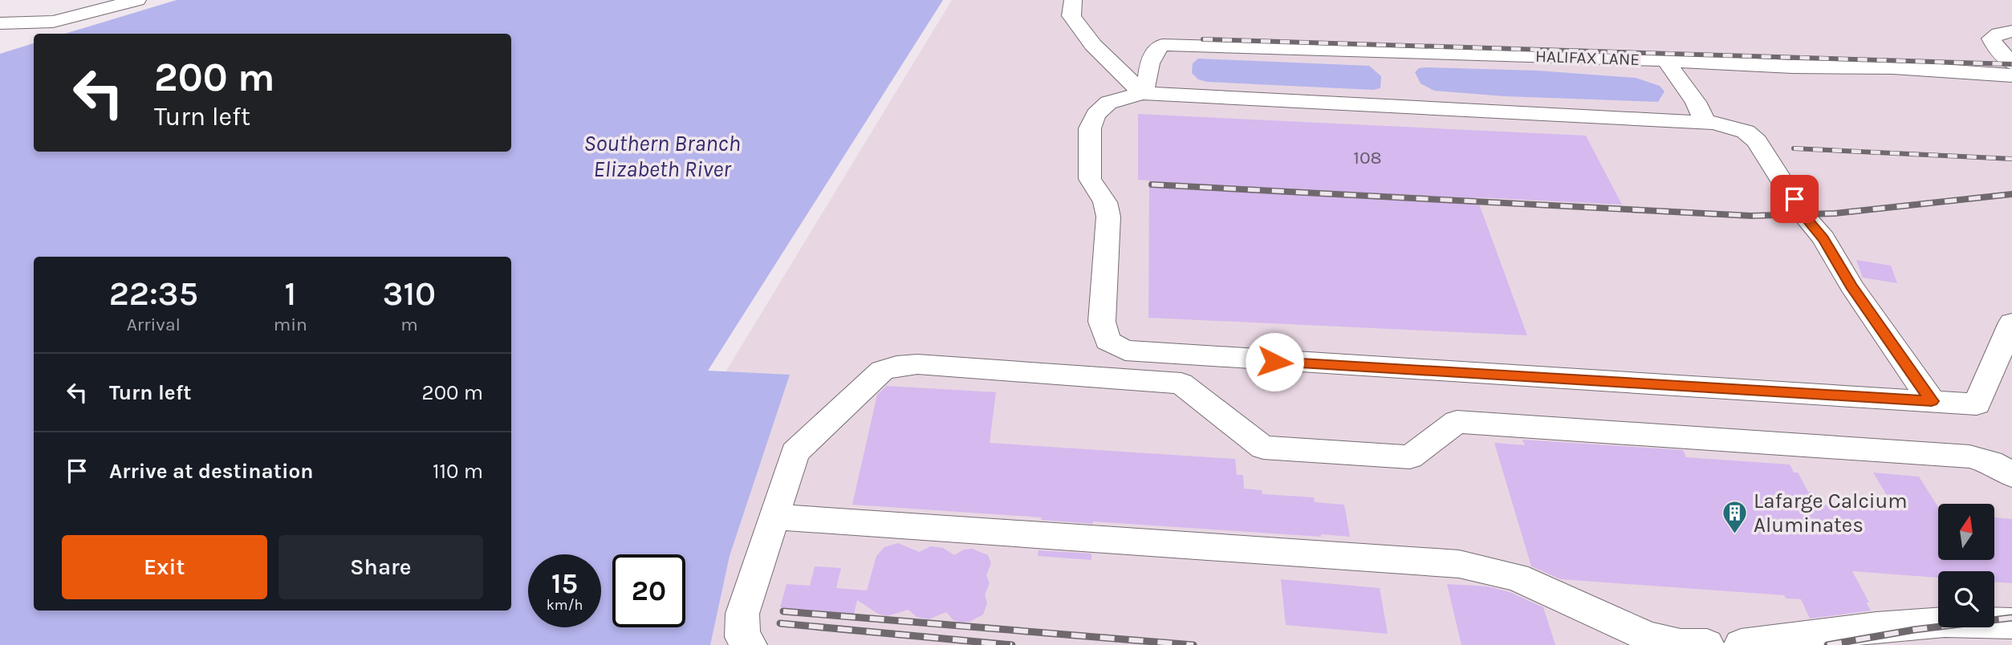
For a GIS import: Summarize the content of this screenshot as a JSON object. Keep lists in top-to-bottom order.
{
  "streets": {
    "street": ["HALIFAX LANE"]
  },
  "water": ["Southern Branch Elizabeth River"],
  "places": {
    "building": ["Lafarge Calcium Aluminates"]
  },
  "house_numbers": ["108"],
  "north": "top",
  "page": {
    "turn": ["200 m", "Turn left"],
    "eta": [
      "22:35",
      "Arrival",
      "1",
      "min",
      "310",
      "m"
    ],
    "list": [
      {
        "name": "Turn left",
        "value": "200 m"
      },
      {
        "name": "Arrive at destination",
        "value": "110 m"
      }
    ],
    "buttons": ["Exit", "Share"],
    "speed": "15 km/h",
    "limit": "20"
  }
}
